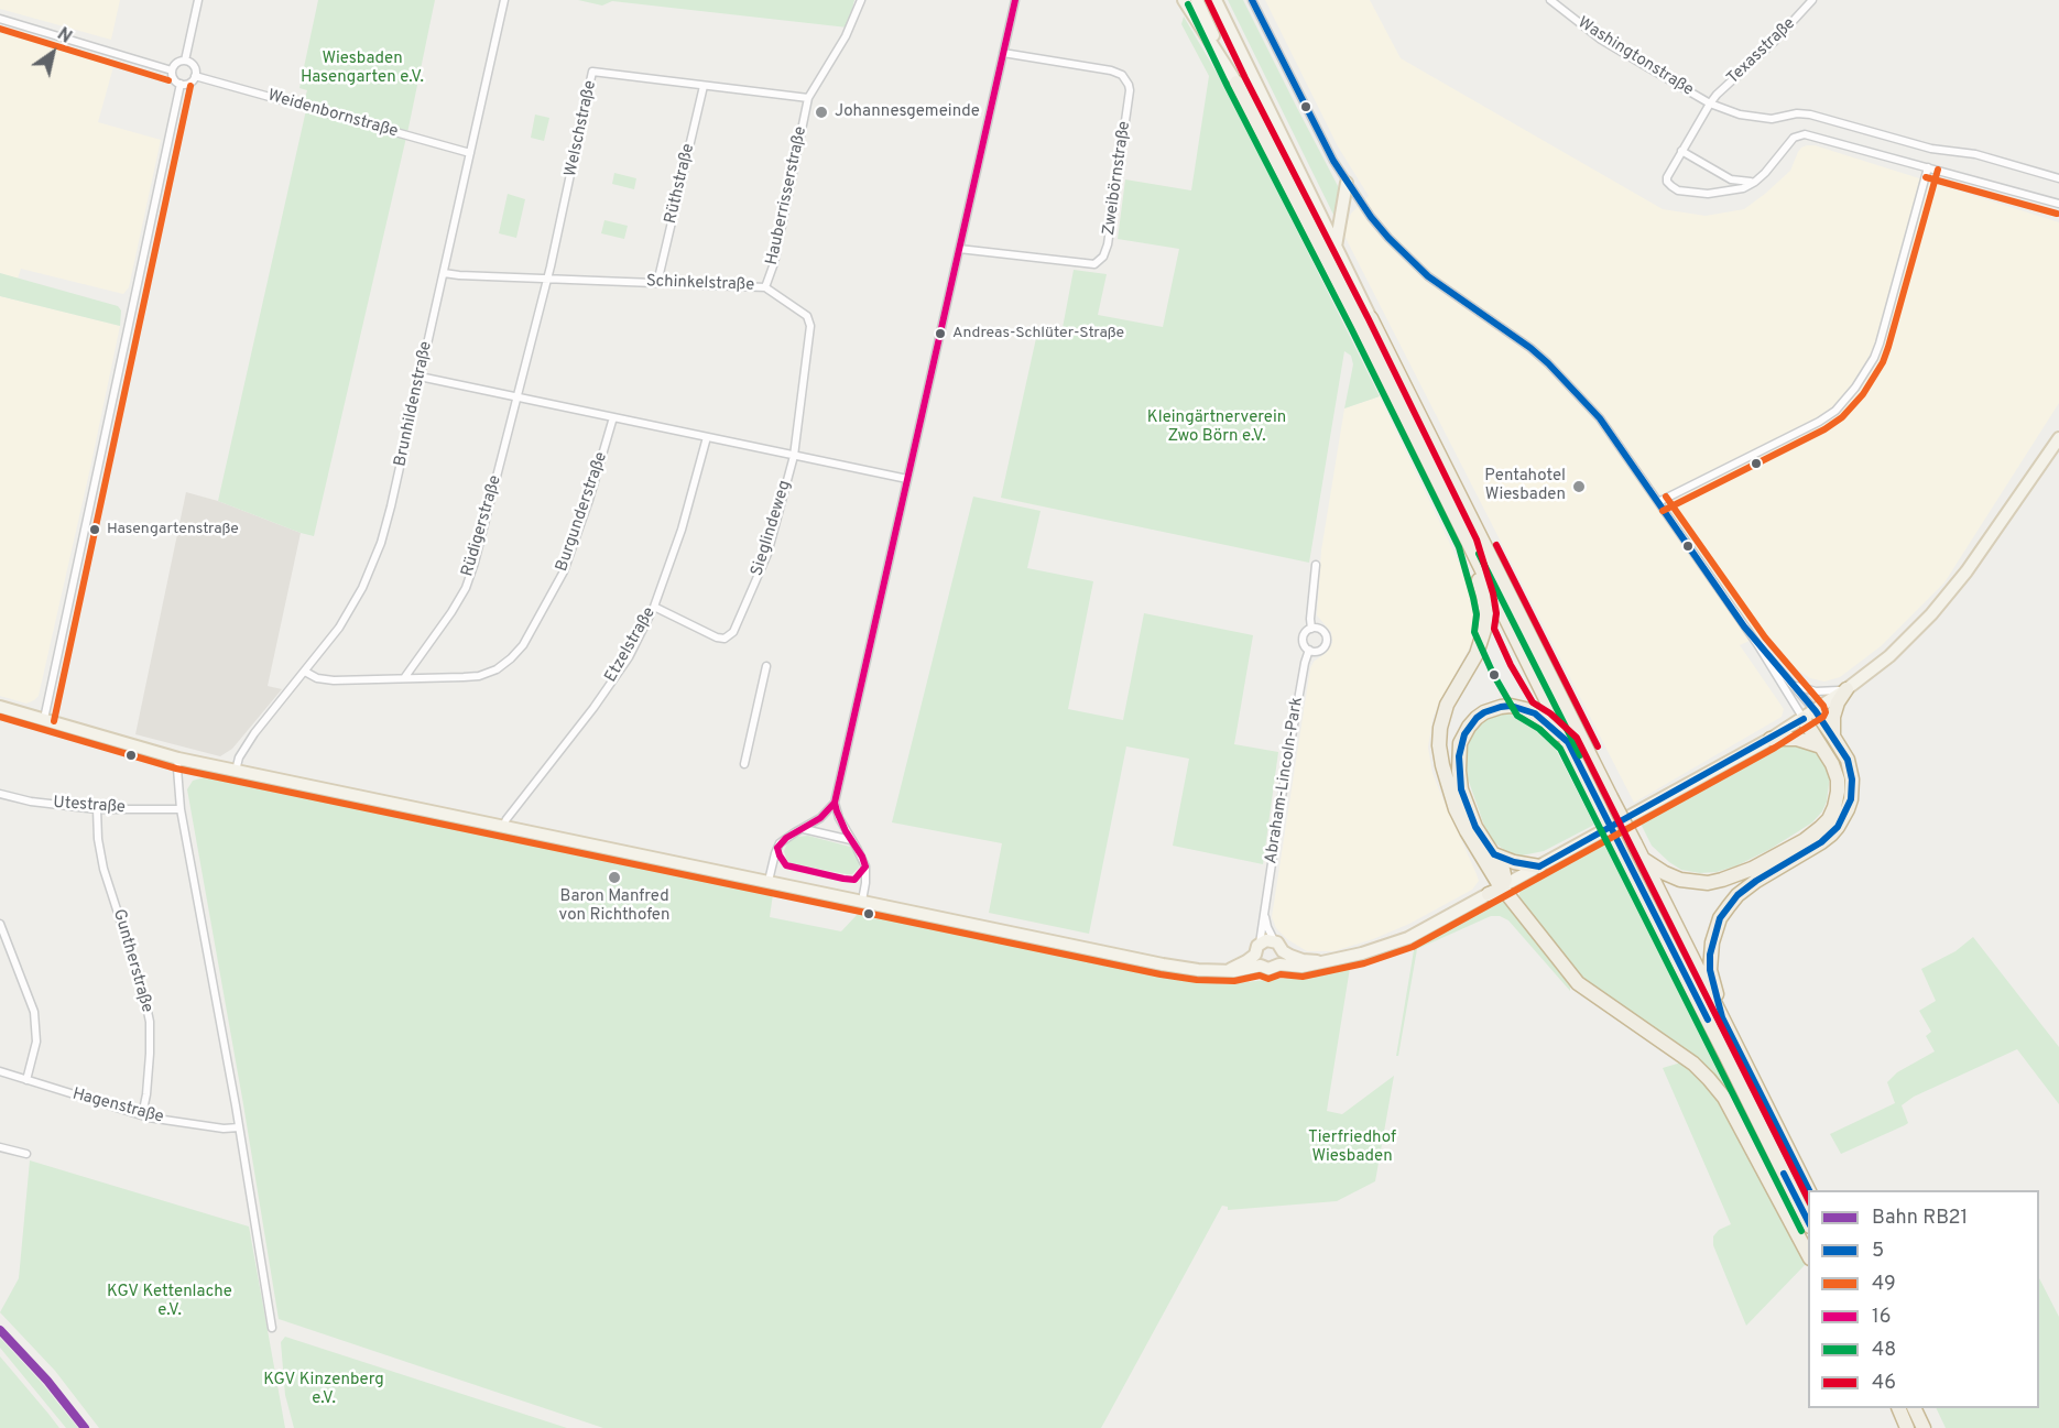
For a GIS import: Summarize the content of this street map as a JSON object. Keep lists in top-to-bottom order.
{
  "streets": {
    "street": [
      "Texasstraße",
      "Washingtonstraße",
      "Weidenbornstraße",
      "Welschstraße",
      "Zweibörnstraße",
      "Rüthstraße",
      "Hauberrisserstraße",
      "Schinkelstraße",
      "Brunhildenstraße",
      "Burgunderstraße",
      "Rüdigerstraße",
      "Sieglindeweg",
      "Etzelstraße",
      "Abraham-Lincoln-Park",
      "Utestraße",
      "Guntherstraße",
      "Hagenstraße"
    ]
  },
  "crossings": [
    ["Texasstraße", "Washingtonstraße"],
    ["Weidenbornstraße", "Brunhildenstraße"],
    ["Welschstraße", "Rüthstraße"],
    ["Welschstraße", "Hauberrisserstraße"],
    ["Welschstraße", "Schinkelstraße"],
    ["Welschstraße", "Rüdigerstraße"],
    ["Rüthstraße", "Schinkelstraße"],
    ["Hauberrisserstraße", "Schinkelstraße"],
    ["Schinkelstraße", "Brunhildenstraße"],
    ["Schinkelstraße", "Sieglindeweg"],
    ["Brunhildenstraße", "Burgunderstraße"],
    ["Burgunderstraße", "Rüdigerstraße"],
    ["Sieglindeweg", "Etzelstraße"],
    ["Utestraße", "Guntherstraße"],
    ["Guntherstraße", "Hagenstraße"]
  ],
  "parks": [
    "Wiesbaden Hasengarten e.V.",
    "Kleingärtnerverein Zwo Börn e.V.",
    "Tierfriedhof Wiesbaden",
    "KGV Kettenlache e.V.",
    "KGV Kinzenberg e.V."
  ],
  "places": [
    "Johannesgemeinde",
    "Andreas-Schlüter-Straße",
    "Pentahotel Wiesbaden",
    "Hasengartenstraße",
    "Baron Manfred von Richthofen"
  ],
  "lines": [
    "transit line 5",
    "transit line 16",
    "transit line 46",
    "transit line 48",
    "transit line 49",
    "rail line RB21"
  ],
  "legend": [
    "Bahn RB21",
    "5",
    "49",
    "16",
    "48",
    "46"
  ],
  "north": "top right"
}
